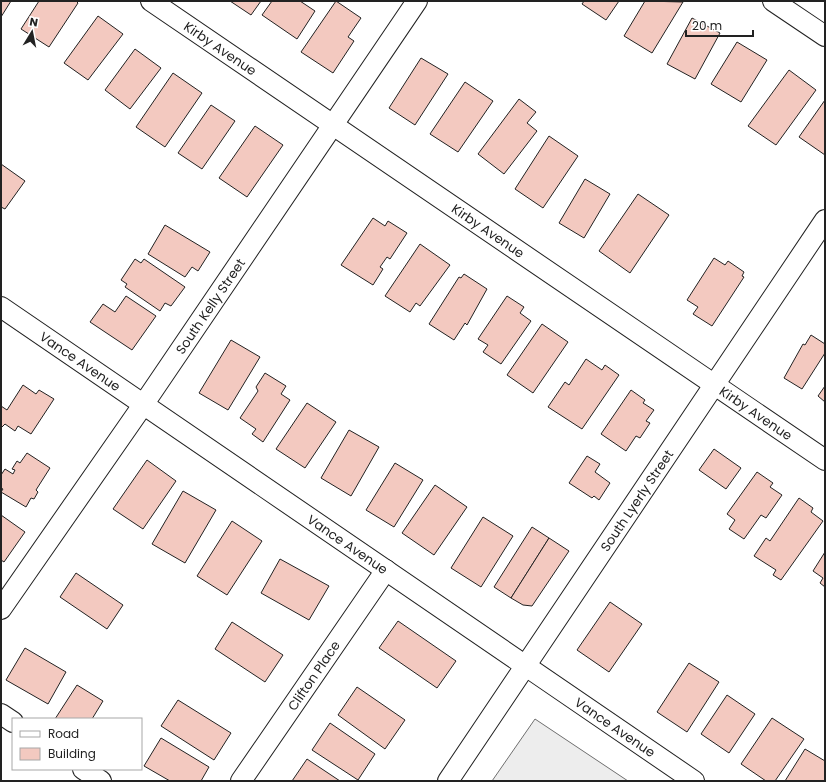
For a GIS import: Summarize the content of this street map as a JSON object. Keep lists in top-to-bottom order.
{
  "streets": {
    "street": [
      "Kirby Avenue",
      "South Kelly Street",
      "Vance Avenue",
      "South Lyerly Street",
      "Clifton Place"
    ]
  },
  "crossings": [
    ["Kirby Avenue", "South Kelly Street"],
    ["Kirby Avenue", "South Lyerly Street"],
    ["South Kelly Street", "Vance Avenue"],
    ["Vance Avenue", "South Lyerly Street"],
    ["Vance Avenue", "Clifton Place"]
  ],
  "legend": ["Road", "Building"],
  "scale_bar": "20 m",
  "north": "top"
}
